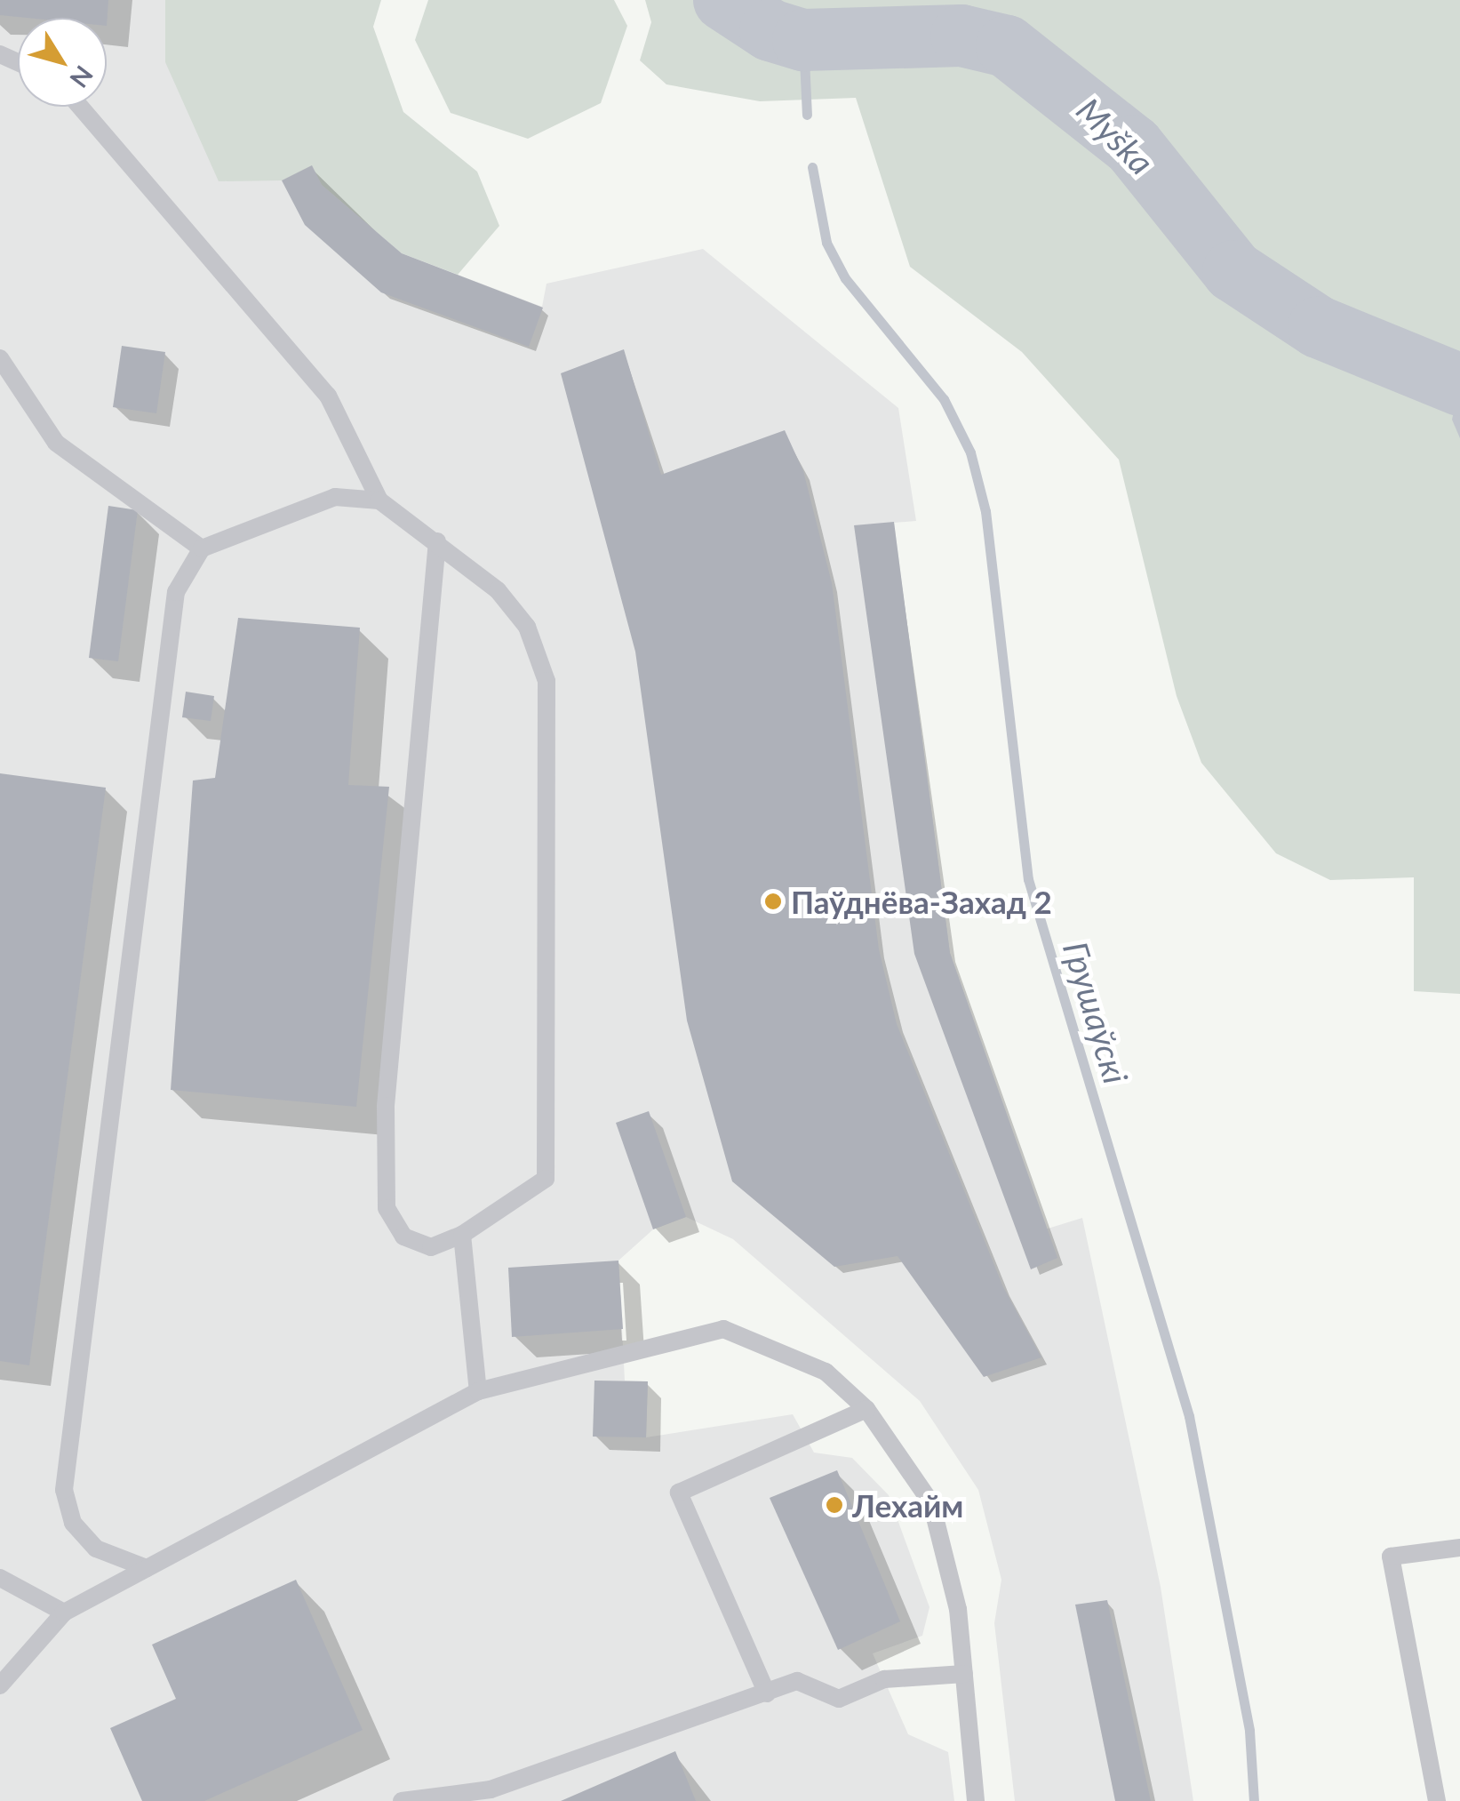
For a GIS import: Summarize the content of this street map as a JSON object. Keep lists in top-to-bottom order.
{
  "water": ["Муška", "Грушаўскі"],
  "places": ["Паўднёва-Захад 2", "Лехайм"],
  "north": "bottom right"
}
